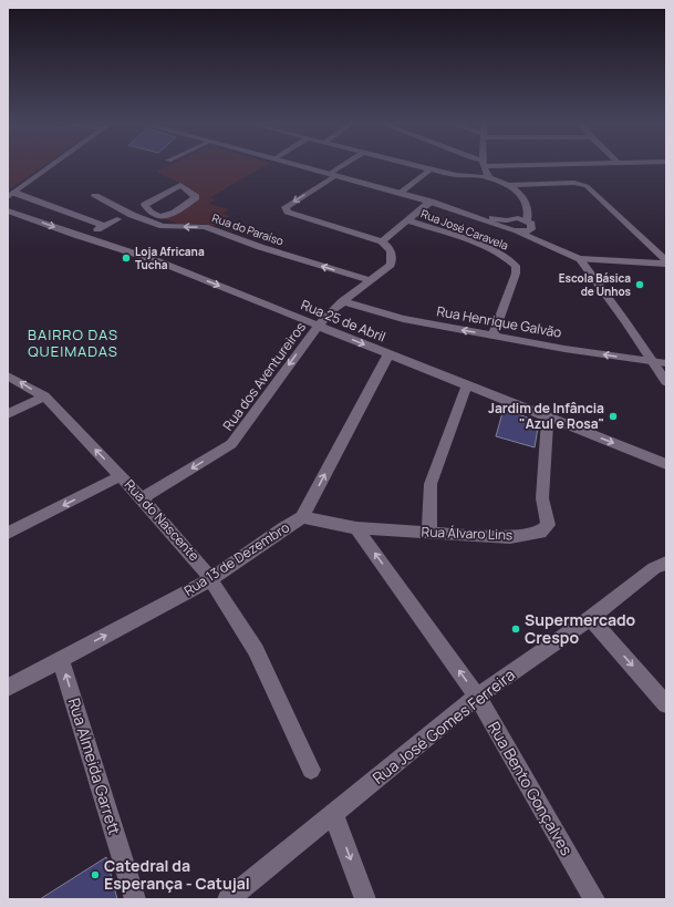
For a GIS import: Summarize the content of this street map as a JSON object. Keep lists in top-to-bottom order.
{
  "streets": {
    "street": [
      "Rua do Paraíso",
      "Rua José Caravela",
      "Rua 25 de Abril",
      "Rua Henrique Galvão",
      "Rua dos Aventureiros",
      "Rua do Nascente",
      "Rua Álvaro Lins",
      "Rua 13 de Dezembro",
      "Rua José Gomes Ferreira",
      "Rua Almeida Garrett",
      "Rua Bento Gonçalves"
    ]
  },
  "crossings": [
    ["Rua do Paraíso", "Rua dos Aventureiros"],
    ["Rua José Caravela", "Rua Henrique Galvão"],
    ["Rua 25 de Abril", "Rua dos Aventureiros"],
    ["Rua 25 de Abril", "Rua Álvaro Lins"],
    ["Rua 25 de Abril", "Rua 13 de Dezembro"],
    ["Rua Henrique Galvão", "Rua dos Aventureiros"],
    ["Rua dos Aventureiros", "Rua do Nascente"],
    ["Rua do Nascente", "Rua 13 de Dezembro"],
    ["Rua Álvaro Lins", "Rua 13 de Dezembro"],
    ["Rua Álvaro Lins", "Rua Bento Gonçalves"],
    ["Rua 13 de Dezembro", "Rua Almeida Garrett"],
    ["Rua José Gomes Ferreira", "Rua Bento Gonçalves"]
  ],
  "one_way": [
    "Rua 25 de Abril",
    "Rua dos Aventureiros",
    "Rua 13 de Dezembro",
    "Rua Almeida Garrett",
    "Rua Bento Gonçalves"
  ],
  "districts": ["BAIRRO DAS QUEIMADAS"],
  "places": [
    "Loja Africana Tucha",
    "Escola Básica de Unhos",
    "Jardim de Infância \"Azul e Rosa\"",
    "Supermercado Crespo",
    "Catedral da Esperança - Catujal"
  ]
}
